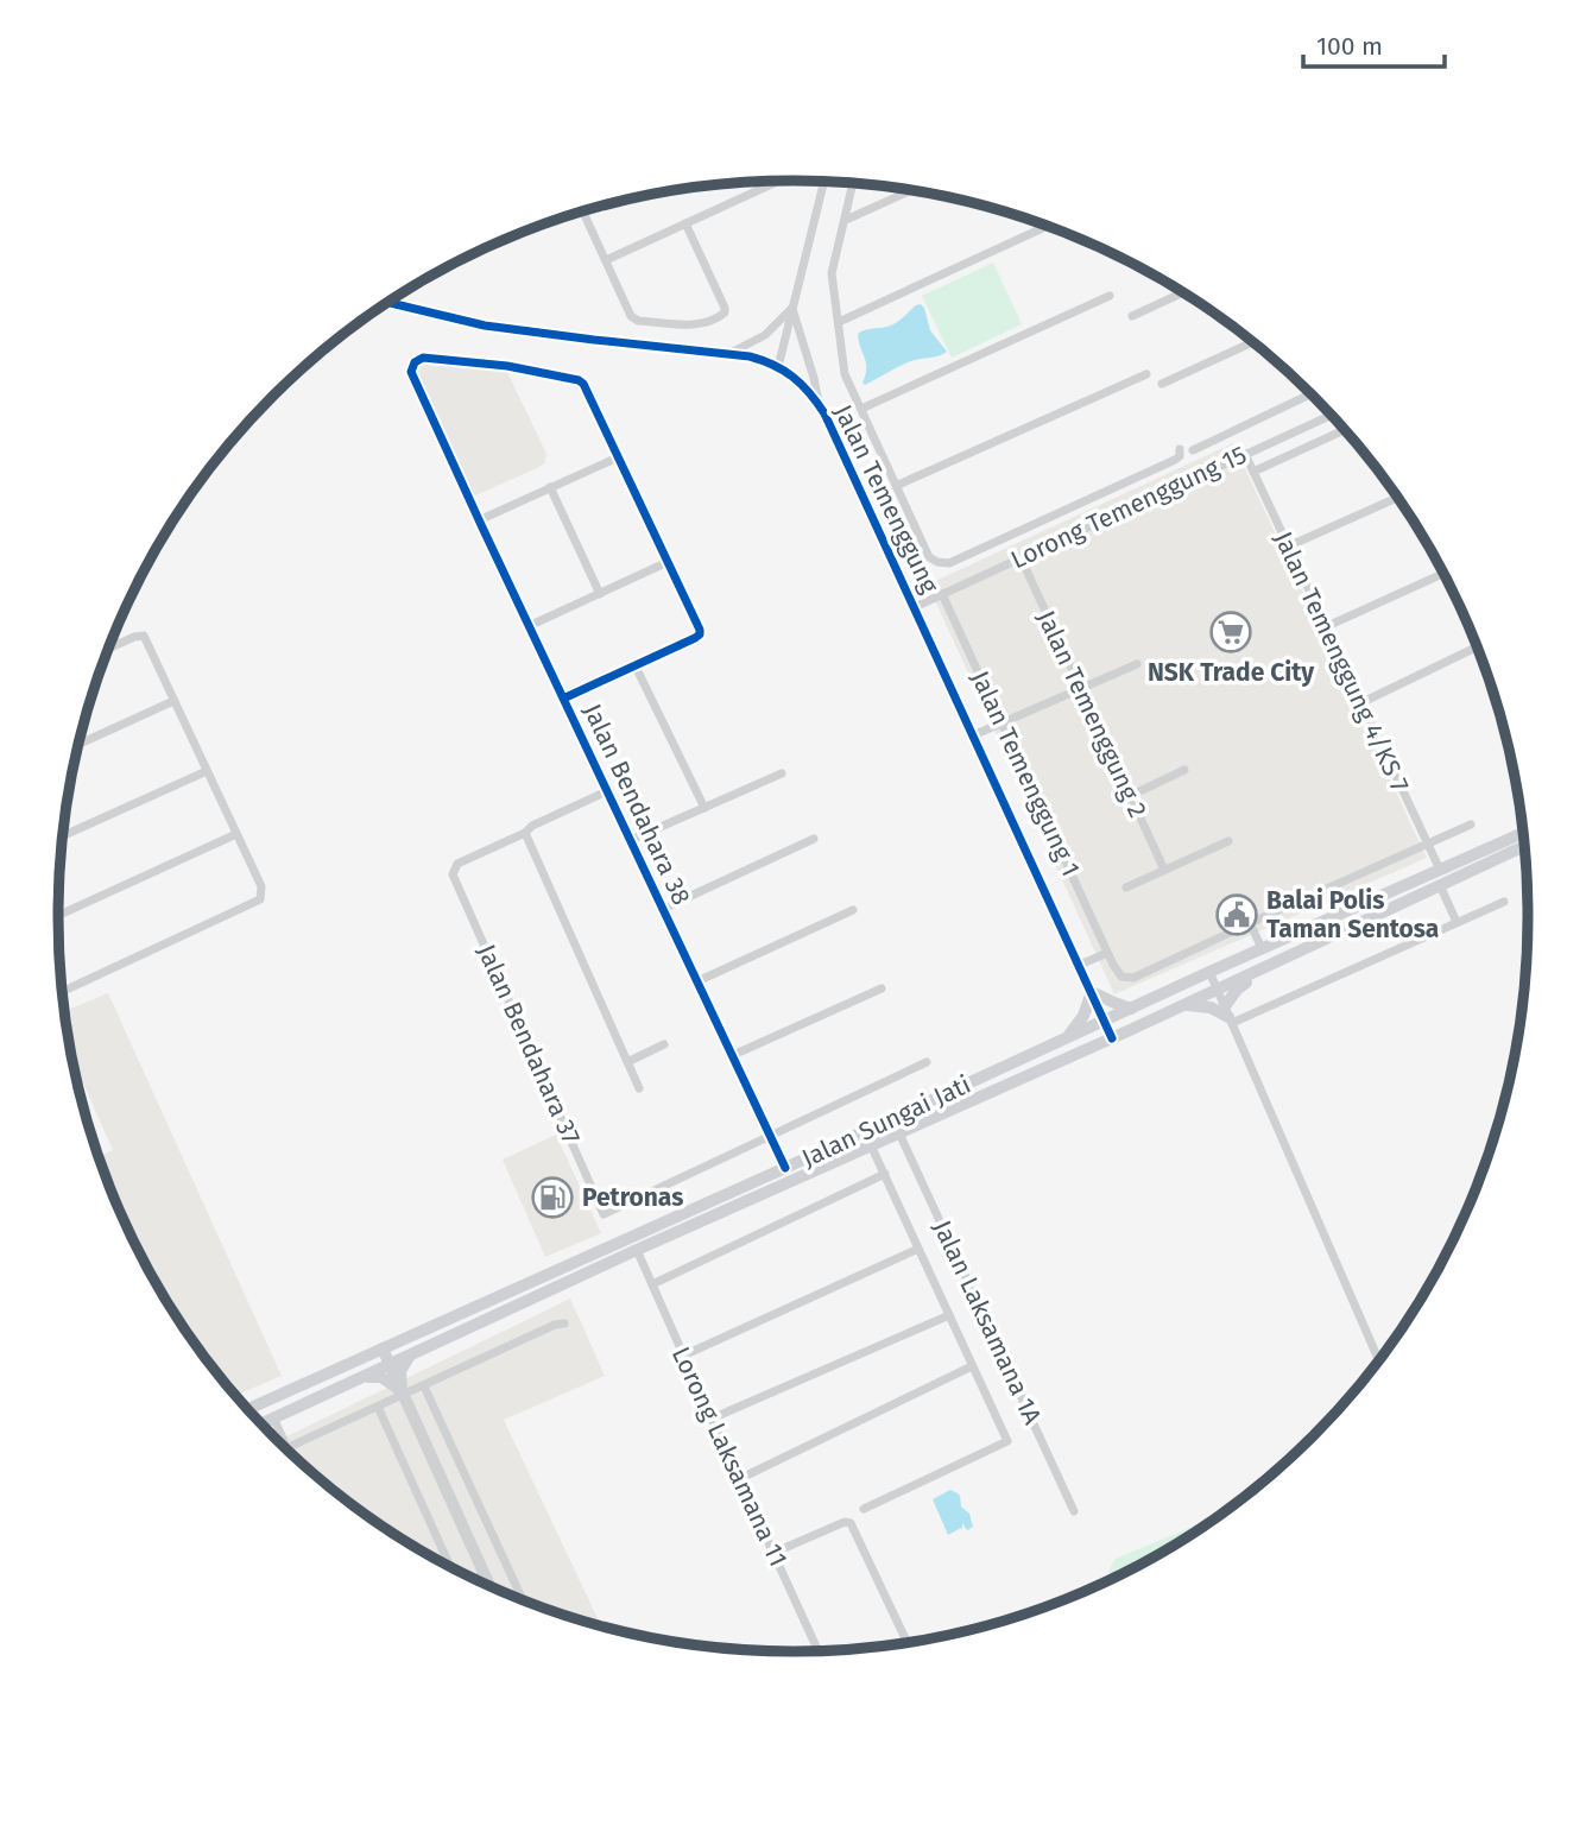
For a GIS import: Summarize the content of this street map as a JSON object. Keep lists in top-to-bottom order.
{
  "streets": {
    "main road": ["Jalan Sungai Jati"],
    "street": [
      "Jalan Temenggung",
      "Lorong Temenggung 15",
      "Jalan Temenggung 4/KS 7",
      "Jalan Temenggung 2",
      "Jalan Temenggung 1",
      "Jalan Bendahara 38",
      "Jalan Bendahara 37",
      "Jalan Laksamana 1A",
      "Lorong Laksamana 11"
    ]
  },
  "crossings": [
    ["Jalan Temenggung", "Lorong Temenggung 15"],
    ["Jalan Temenggung", "Jalan Sungai Jati"],
    ["Lorong Temenggung 15", "Jalan Temenggung 4/KS 7"],
    ["Lorong Temenggung 15", "Jalan Temenggung 2"],
    ["Lorong Temenggung 15", "Jalan Temenggung 1"],
    ["Jalan Temenggung 4/KS 7", "Jalan Temenggung 1"],
    ["Jalan Temenggung 4/KS 7", "Jalan Sungai Jati"],
    ["Jalan Bendahara 38", "Jalan Bendahara 37"],
    ["Jalan Bendahara 38", "Jalan Sungai Jati"],
    ["Jalan Sungai Jati", "Jalan Laksamana 1A"],
    ["Jalan Sungai Jati", "Lorong Laksamana 11"]
  ],
  "places": {
    "supermarket": ["NSK Trade City"],
    "public building": ["Balai Polis Taman Sentosa"],
    "fuel station": ["Petronas"]
  },
  "scale_bar": "100 m"
}
